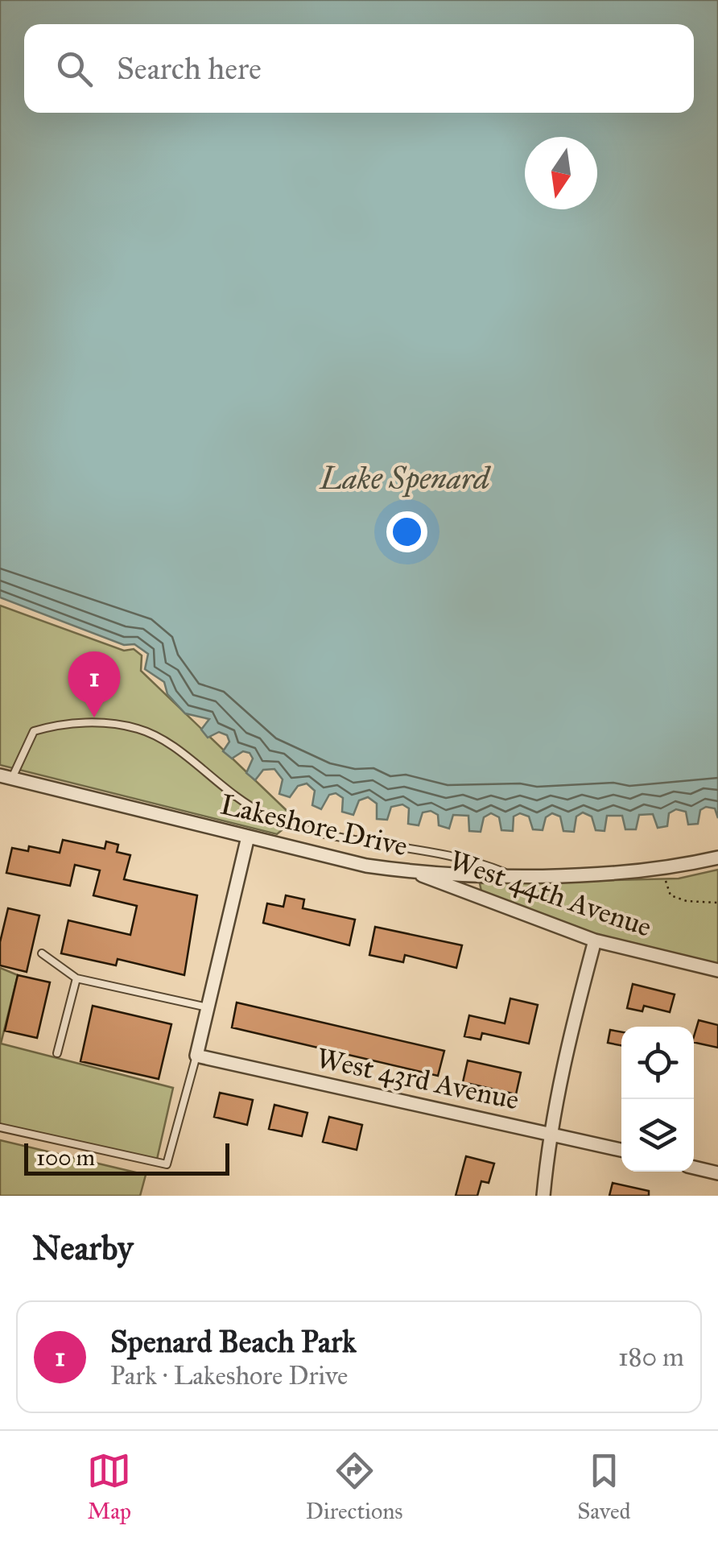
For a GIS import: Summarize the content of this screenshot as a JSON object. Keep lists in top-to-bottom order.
{
  "streets": {
    "street": ["Lakeshore Drive", "West 44th Avenue", "West 43rd Avenue"]
  },
  "crossings": [
    ["Lakeshore Drive", "West 44th Avenue"]
  ],
  "water": ["Lake Spenard"],
  "scale_bar": "100 m",
  "north": "bottom",
  "page": {
    "search": "Search here",
    "pins": "1",
    "scale": "100 m",
    "heading": "Nearby",
    "list": [
      {
        "mark": "1",
        "name": "Spenard Beach Park",
        "note": "Park · Lakeshore Drive",
        "value": "180 m"
      }
    ],
    "nav": ["Map", "Directions", "Saved"]
  }
}
